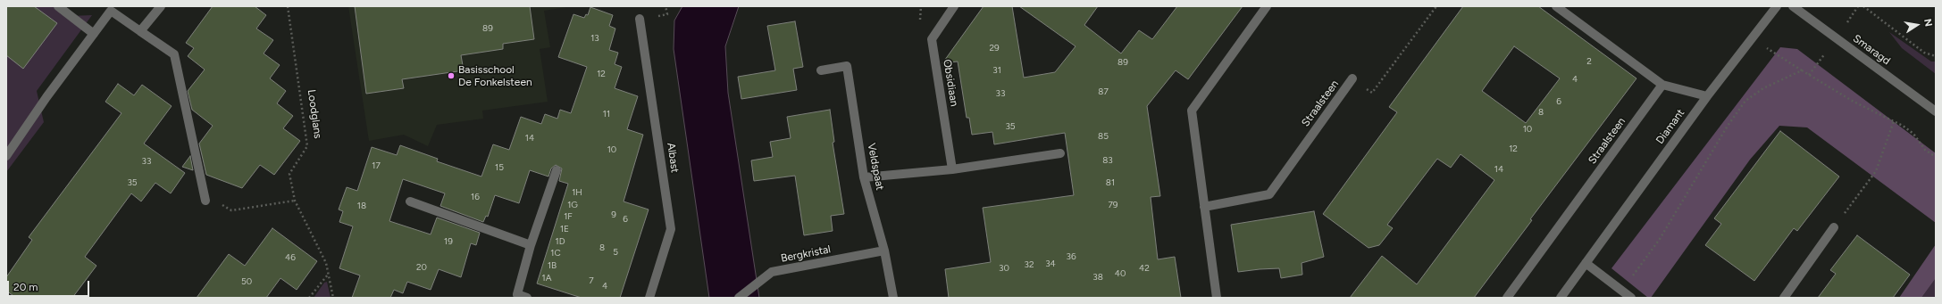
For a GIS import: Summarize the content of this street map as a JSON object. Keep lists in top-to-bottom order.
{
  "streets": {
    "street": [
      "Smaragd",
      "Obsidiaan",
      "Straalsteen",
      "Diamant",
      "Albast",
      "Veldspaat",
      "Bergkristal"
    ],
    "path": ["Loodglans"]
  },
  "crossings": [
    ["Veldspaat", "Bergkristal"]
  ],
  "places": ["Basisschool De Fonkelsteen"],
  "house_numbers": [
    "89",
    "13",
    "29",
    "2",
    "89",
    "31",
    "12",
    "4",
    "87",
    "33",
    "6",
    "8",
    "11",
    "35",
    "10",
    "85",
    "14",
    "12",
    "10",
    "83",
    "33",
    "17",
    "15",
    "14",
    "35",
    "81",
    "1H",
    "16",
    "1G",
    "79",
    "18",
    "9",
    "1F",
    "6",
    "1E",
    "19",
    "1D",
    "8",
    "5",
    "1C",
    "36",
    "46",
    "34",
    "32",
    "1B",
    "20",
    "30",
    "42",
    "40",
    "38",
    "1A",
    "7",
    "50",
    "4"
  ],
  "scale_bar": "20 m",
  "north": "right"
}
